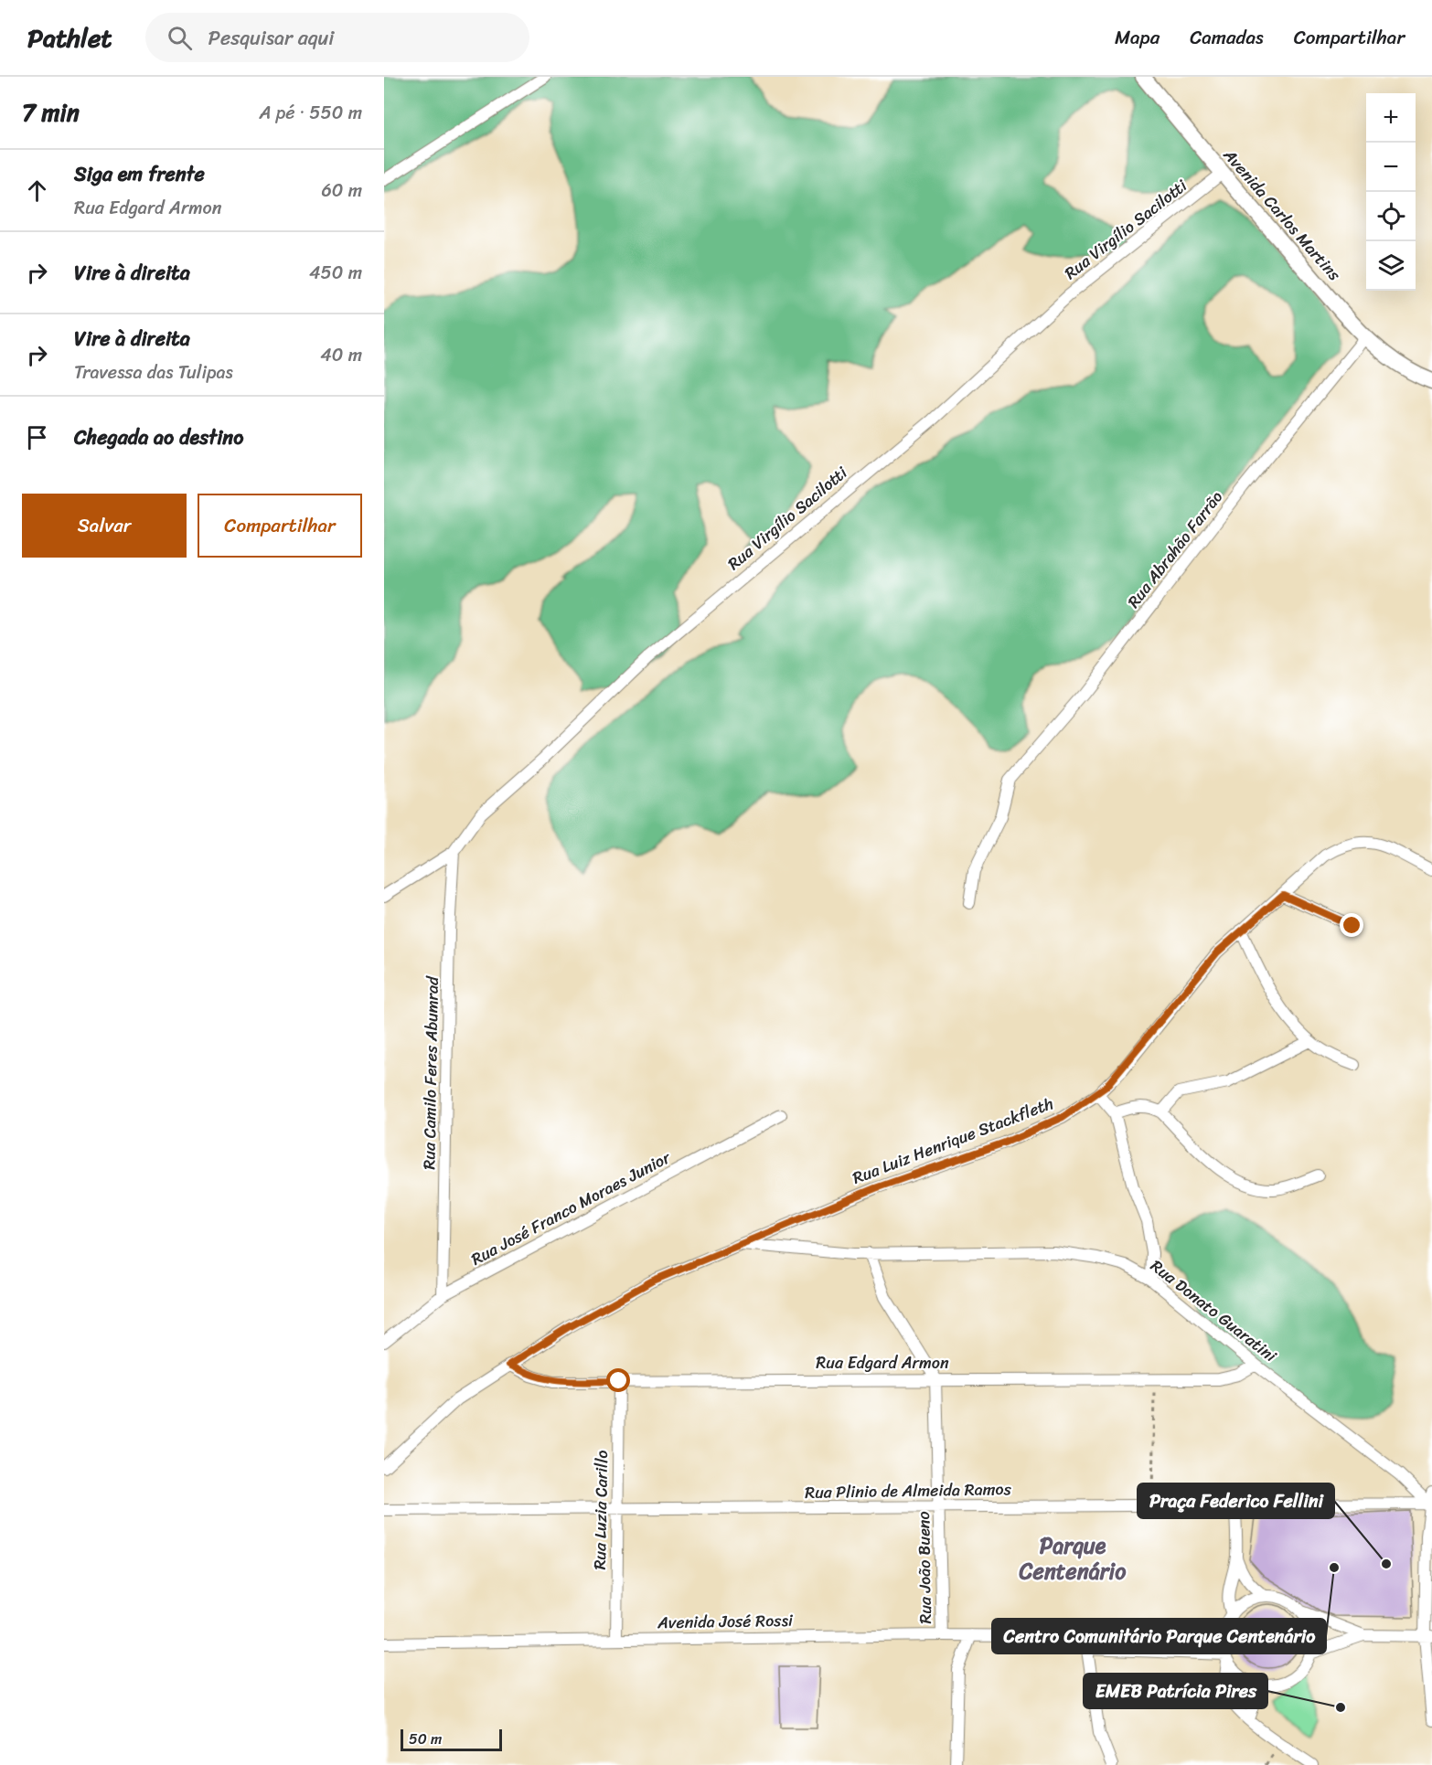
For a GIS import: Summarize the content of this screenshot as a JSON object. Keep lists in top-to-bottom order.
{
  "streets": {
    "street": [
      "Avenida Carlos Martins",
      "Rua Virgílio Sacilotti",
      "Rua Abrahão Farrão",
      "Rua Camilo Feres Abumrad",
      "Rua Luiz Henrique Stackfleth",
      "Rua José Franco Moraes Junior",
      "Rua Donato Guaratini",
      "Rua Edgard Armon",
      "Rua Plinio de Almeida Ramos",
      "Rua Luzia Carillo",
      "Rua João Bueno",
      "Avenida José Rossi"
    ]
  },
  "crossings": [
    ["Avenida Carlos Martins", "Rua Virgílio Sacilotti"],
    ["Avenida Carlos Martins", "Rua Abrahão Farrão"],
    ["Rua Virgílio Sacilotti", "Rua Camilo Feres Abumrad"],
    ["Rua Camilo Feres Abumrad", "Rua José Franco Moraes Junior"],
    ["Rua Luiz Henrique Stackfleth", "Rua Donato Guaratini"],
    ["Rua Luiz Henrique Stackfleth", "Rua Edgard Armon"],
    ["Rua Donato Guaratini", "Rua Edgard Armon"],
    ["Rua Donato Guaratini", "Rua Plinio de Almeida Ramos"],
    ["Rua Edgard Armon", "Rua Luzia Carillo"],
    ["Rua Edgard Armon", "Rua João Bueno"],
    ["Rua Plinio de Almeida Ramos", "Rua Luzia Carillo"],
    ["Rua Plinio de Almeida Ramos", "Rua João Bueno"],
    ["Rua Luzia Carillo", "Avenida José Rossi"],
    ["Rua João Bueno", "Avenida José Rossi"]
  ],
  "districts": ["Parque Centenário"],
  "places": ["Praça Federico Fellini", "Centro Comunitário Parque Centenário", "EMEB Patrícia Pires"],
  "scale_bar": "50 m",
  "page": {
    "header": "Pathlet",
    "search": "Pesquisar aqui",
    "nav": ["Mapa", "Camadas", "Compartilhar"],
    "heading": ["7 min", "A pé · 550 m"],
    "map_buttons": ["+", "−"],
    "list": [
      ["Siga em frente", "Rua Edgard Armon", "60 m"],
      ["Vire à direita", "450 m"],
      ["Vire à direita", "Travessa das Tulipas", "40 m"],
      "Chegada ao destino"
    ],
    "buttons": ["Salvar", "Compartilhar"],
    "scale": "50 m"
  }
}
